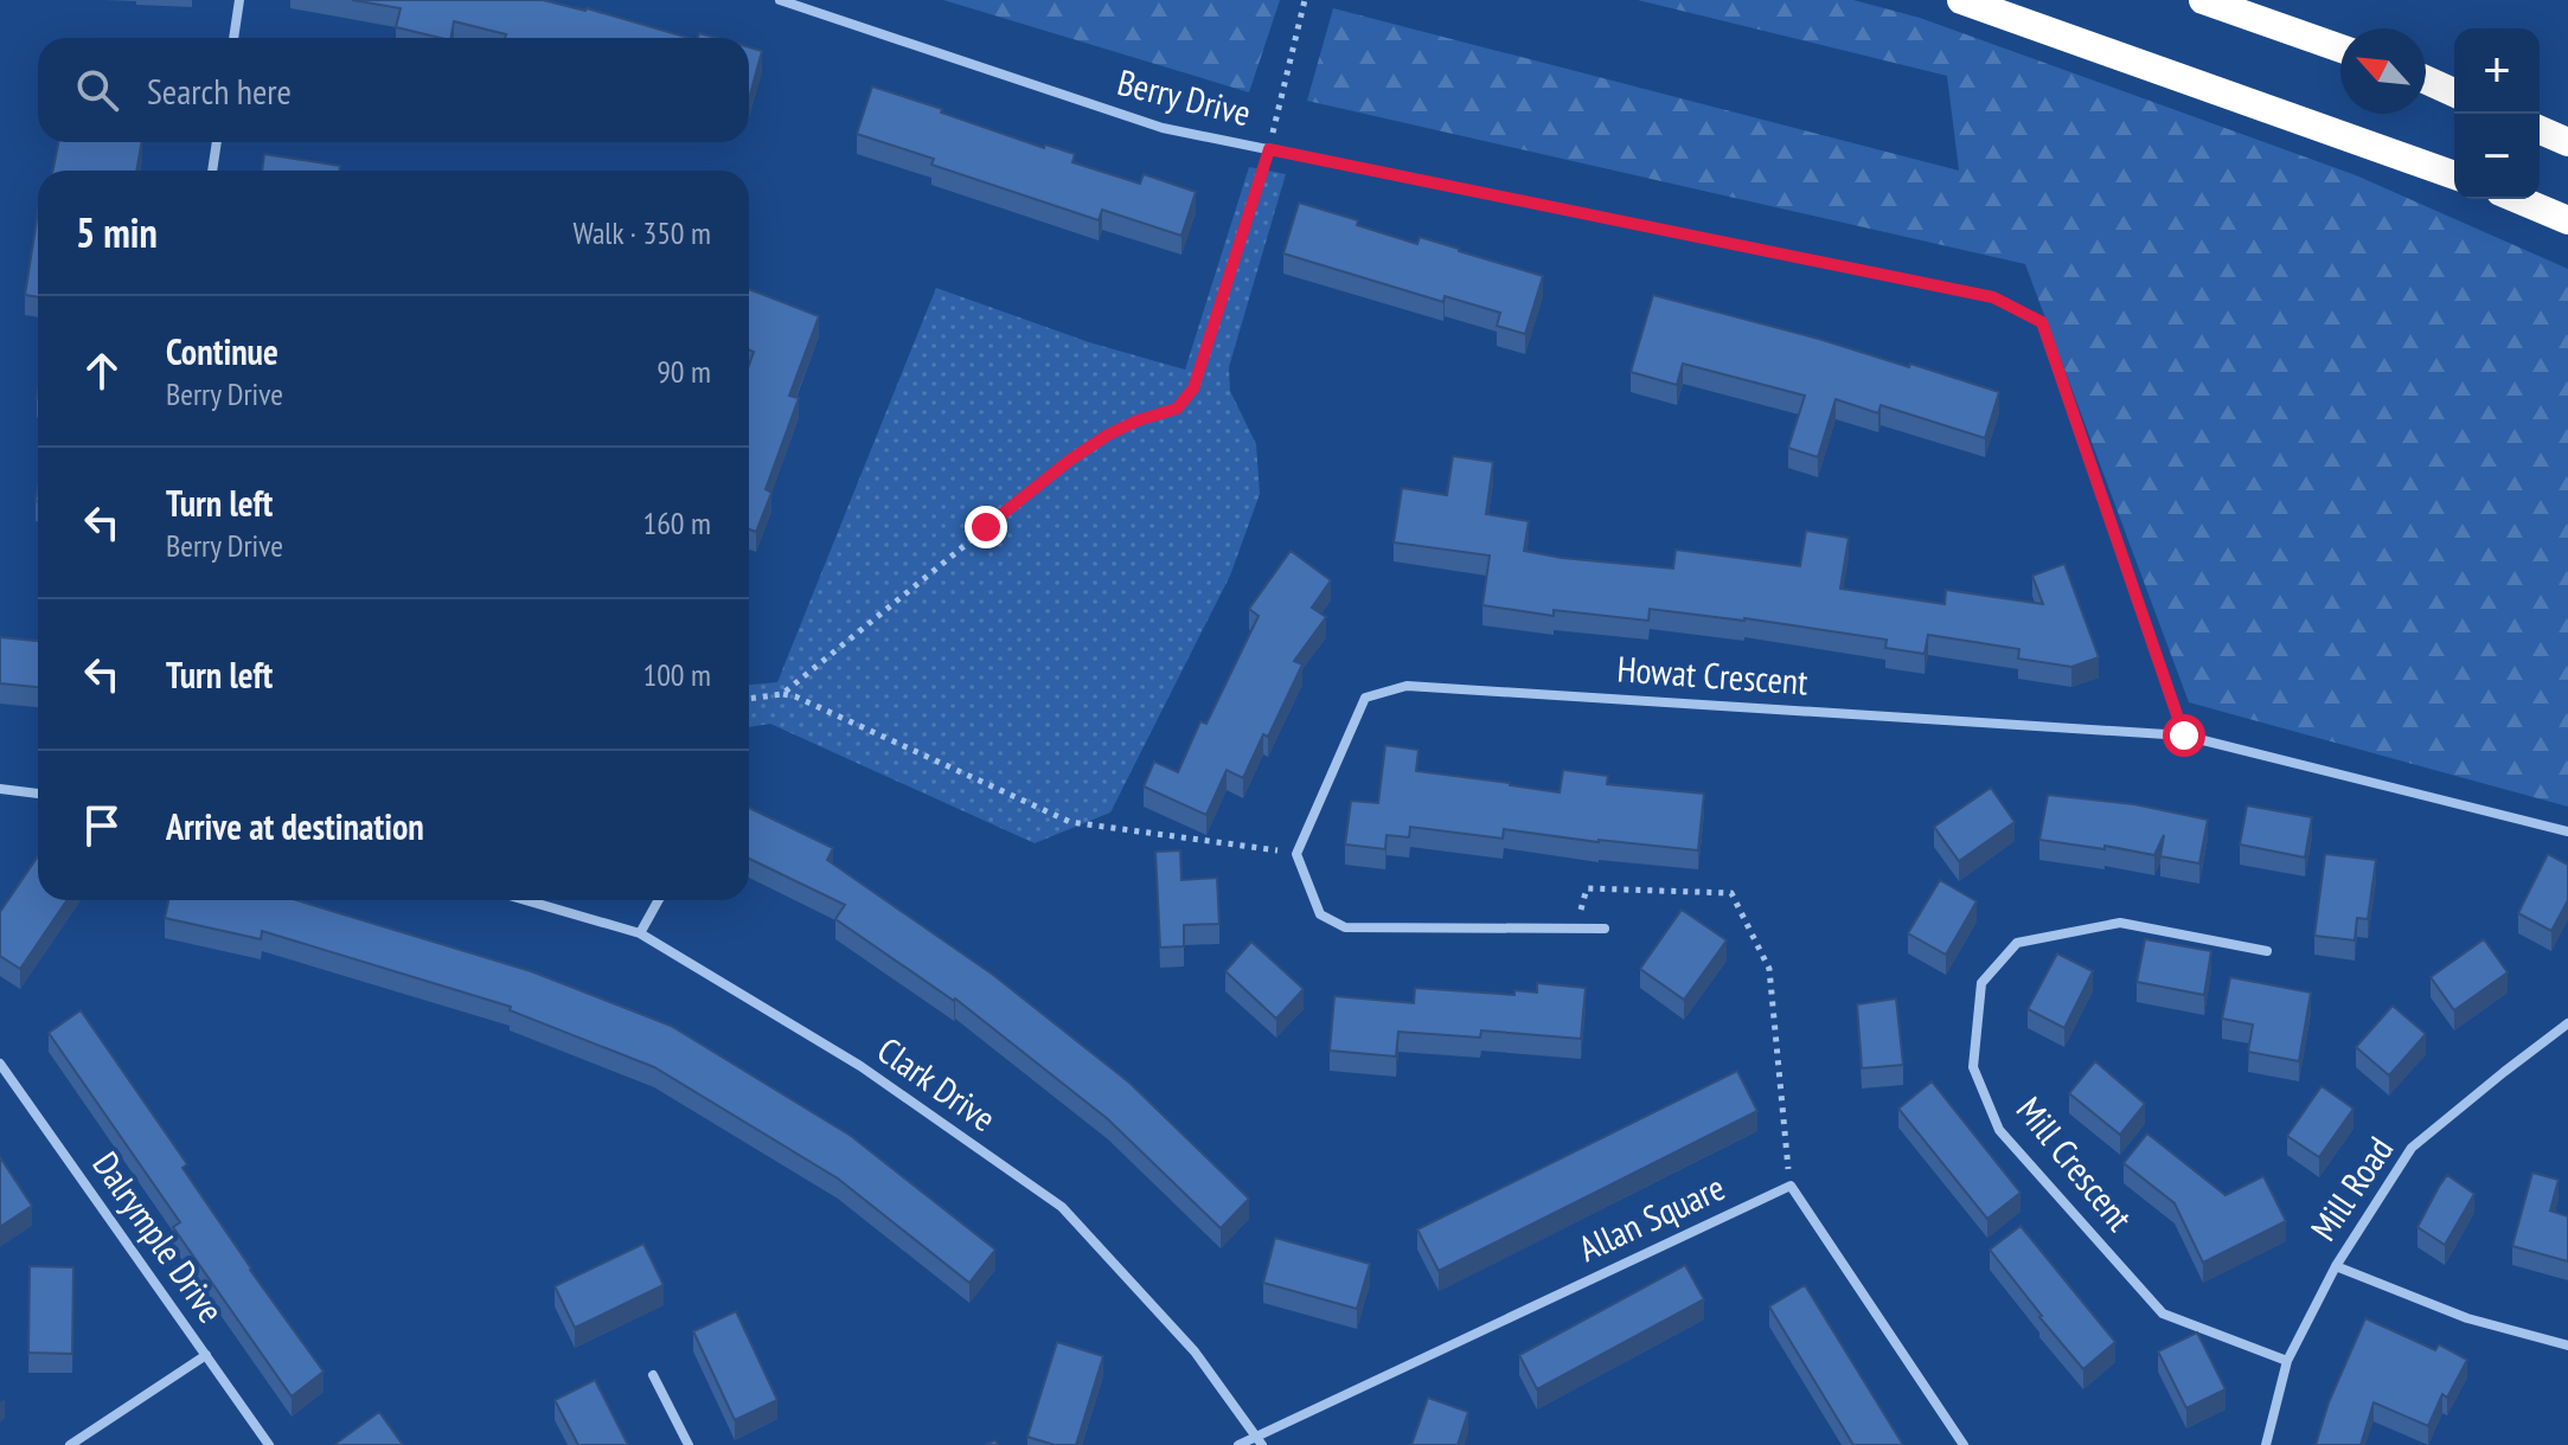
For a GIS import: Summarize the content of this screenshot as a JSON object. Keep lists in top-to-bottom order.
{
  "streets": {
    "street": [
      "Berry Drive",
      "Howat Crescent",
      "Clark Drive",
      "Mill Crescent",
      "Mill Road",
      "Allan Square",
      "Dalrymple Drive"
    ]
  },
  "crossings": [
    ["Berry Drive", "Howat Crescent"],
    ["Clark Drive", "Allan Square"],
    ["Mill Crescent", "Mill Road"]
  ],
  "north": "top left",
  "page": {
    "map_buttons": ["+", "−"],
    "search": "Search here",
    "heading": ["5 min", "Walk · 350 m"],
    "list": [
      ["Continue", "Berry Drive", "90 m"],
      ["Turn left", "Berry Drive", "160 m"],
      ["Turn left", "100 m"],
      "Arrive at destination"
    ]
  }
}
